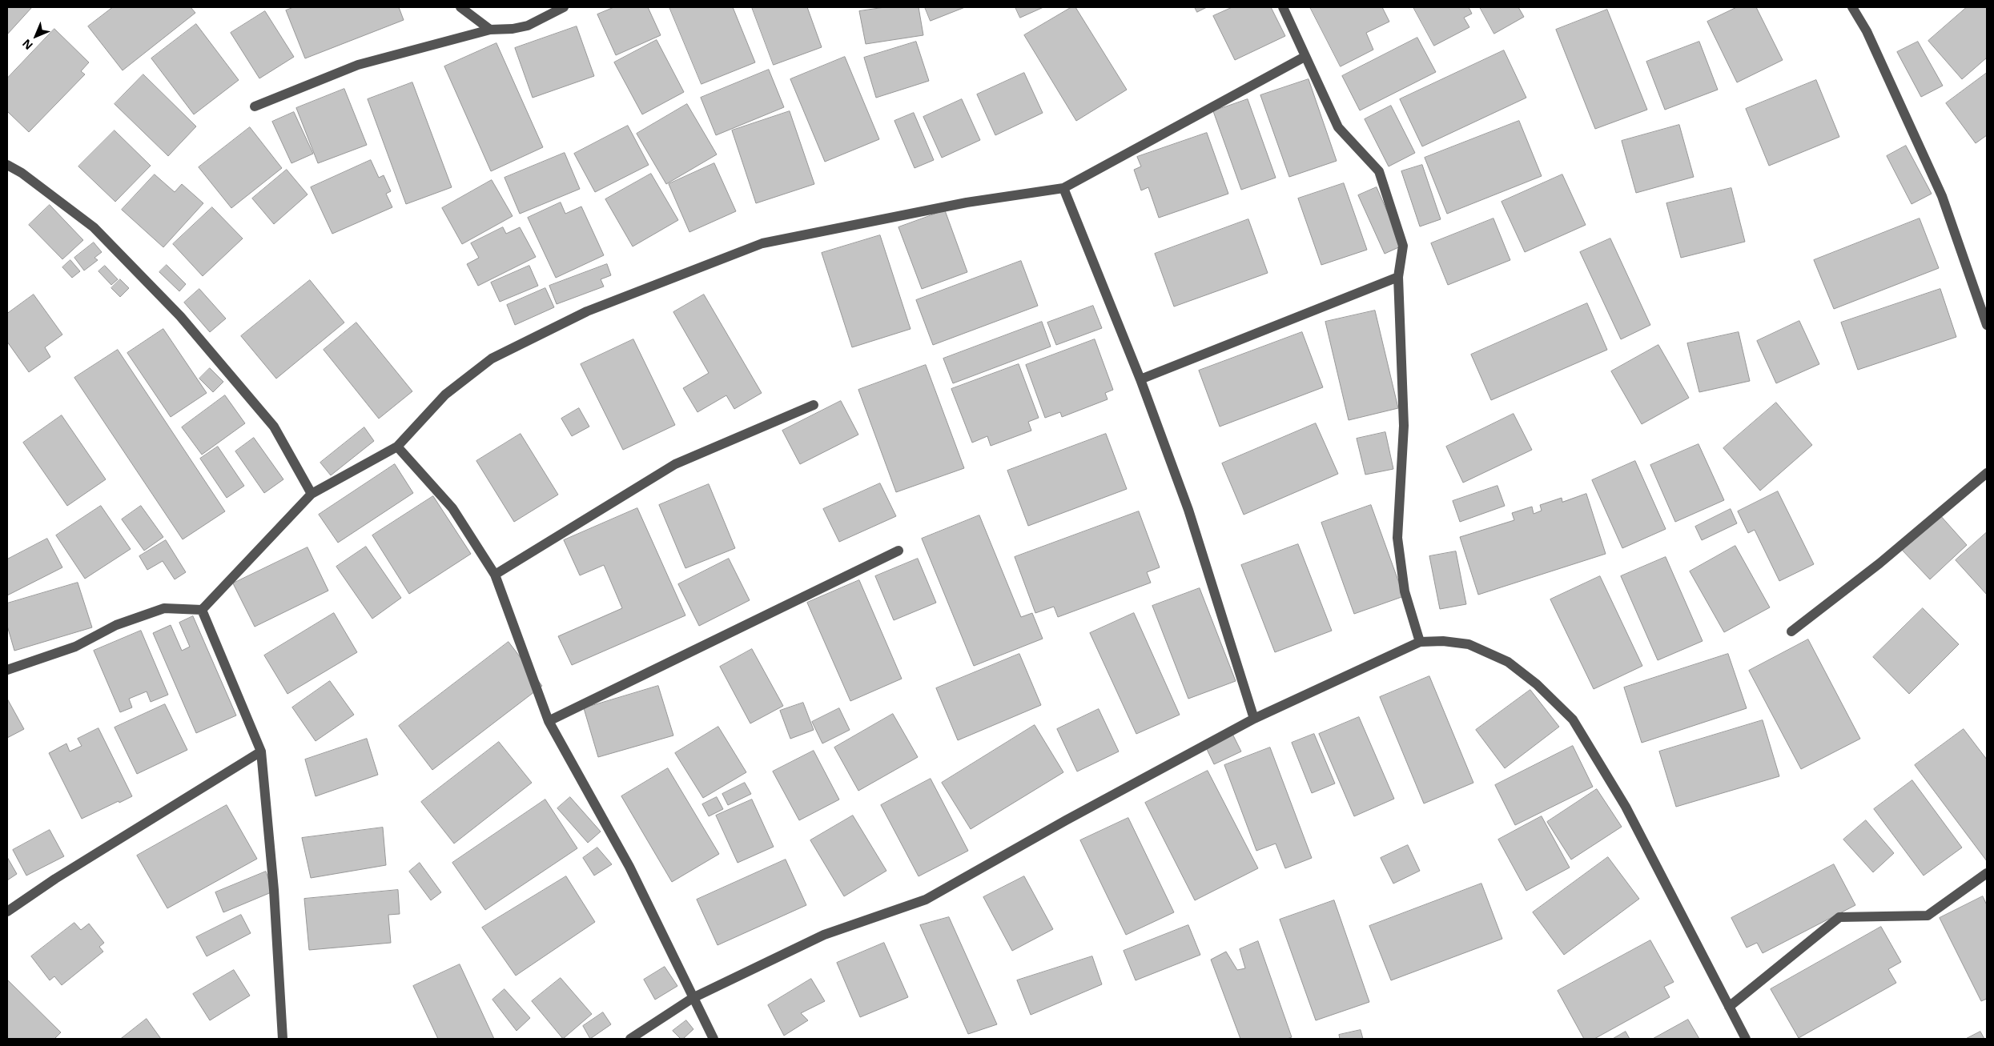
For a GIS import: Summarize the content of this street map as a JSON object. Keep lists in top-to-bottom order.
{
  "north": "bottom left"
}
